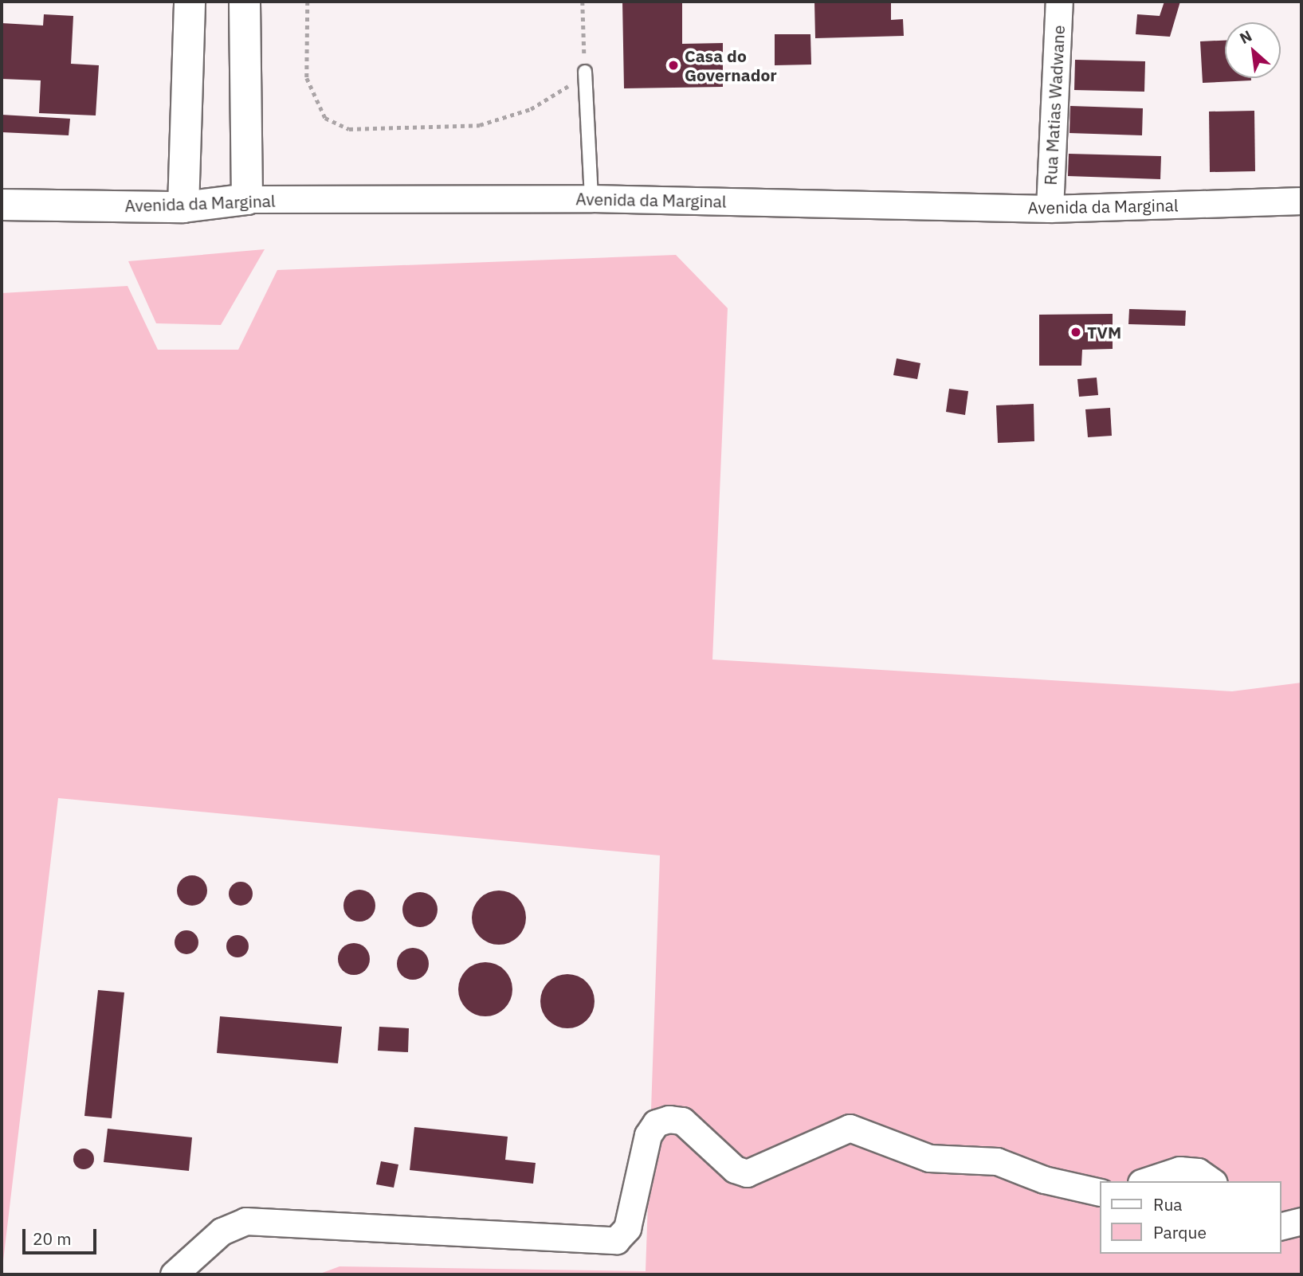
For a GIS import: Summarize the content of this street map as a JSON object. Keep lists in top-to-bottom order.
{
  "streets": {
    "street": ["Rua Matias Wadwane", "Avenida da Marginal"]
  },
  "crossings": [
    ["Rua Matias Wadwane", "Avenida da Marginal"]
  ],
  "places": ["Casa do Governador", "TVM"],
  "legend": ["Rua", "Parque"],
  "scale_bar": "20 m",
  "north": "top left"
}
